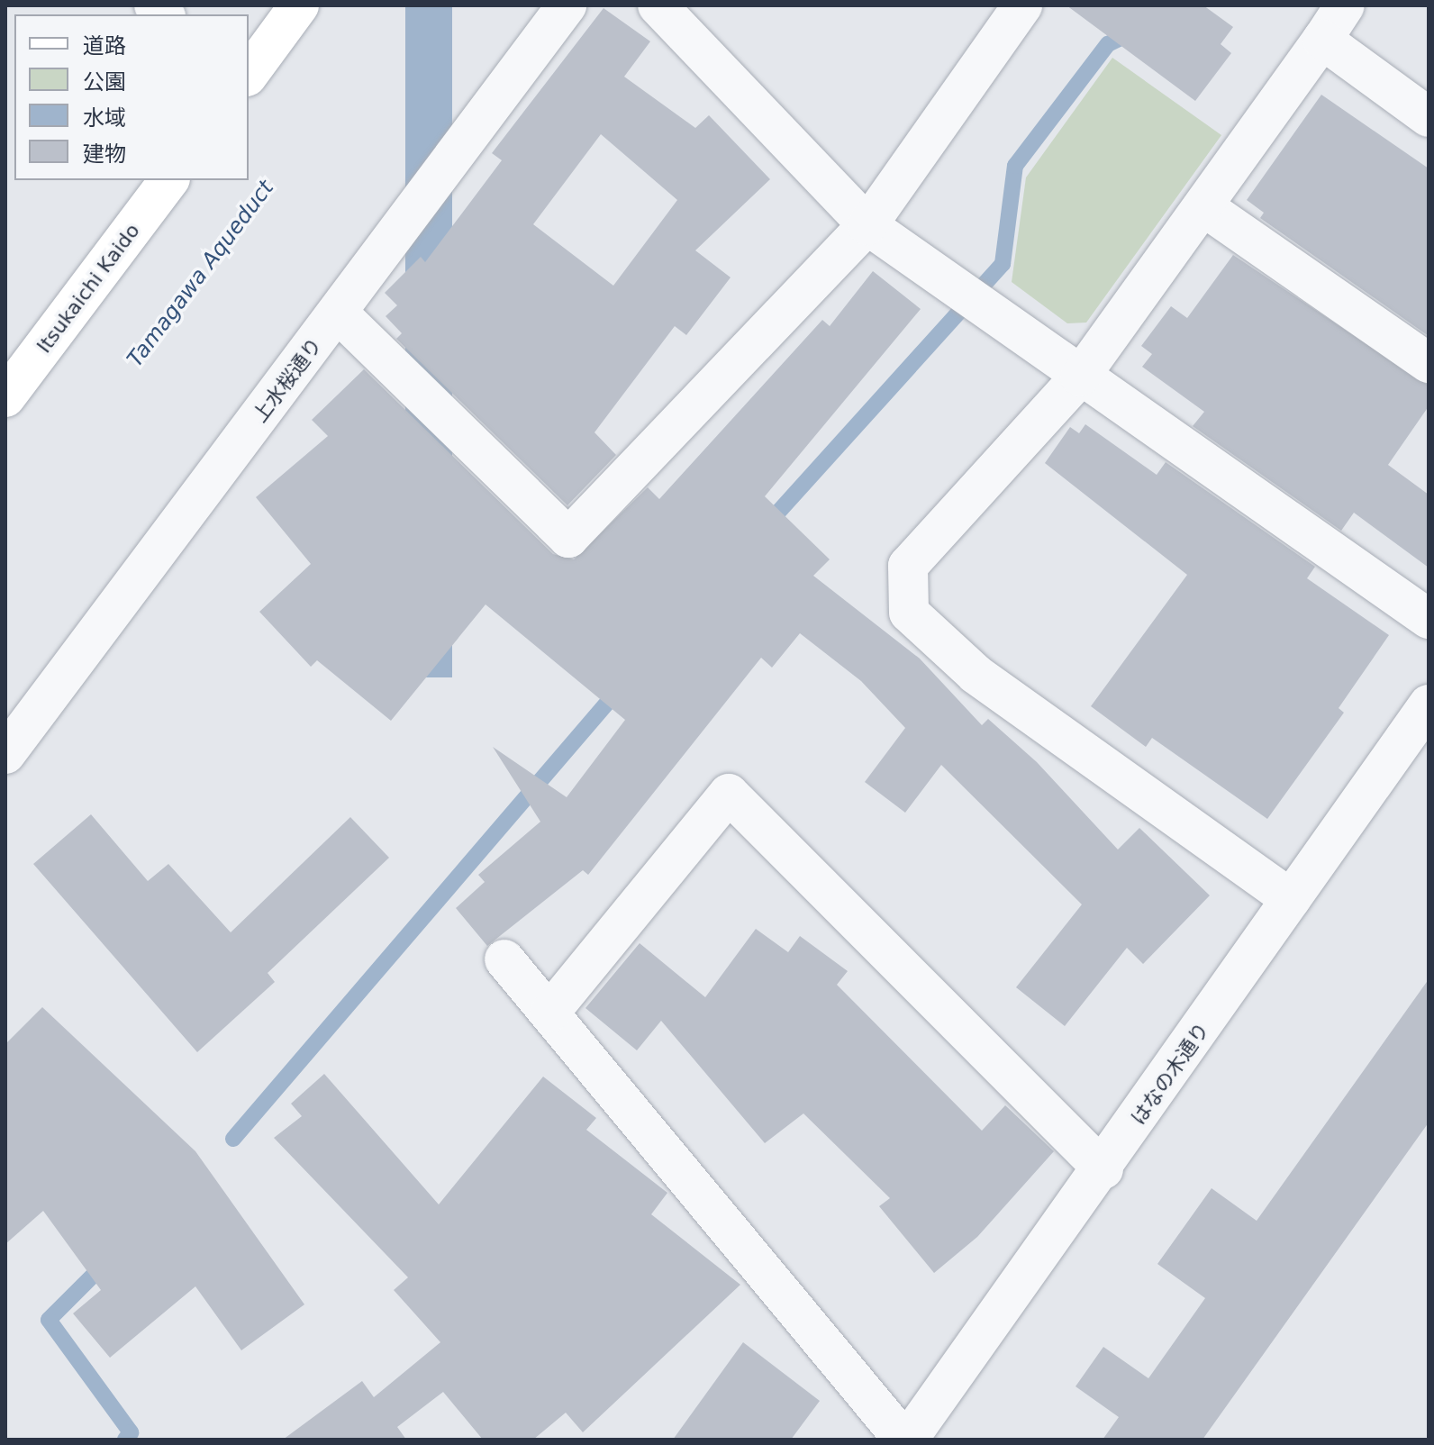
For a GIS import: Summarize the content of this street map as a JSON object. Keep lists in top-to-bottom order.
{
  "streets": {
    "main road": ["Itsukaichi Kaido"],
    "street": ["上水桜通り", "はなの木通り"]
  },
  "water": ["Tamagawa Aqueduct"],
  "legend": [
    "道路",
    "公園",
    "水域",
    "建物"
  ]
}
